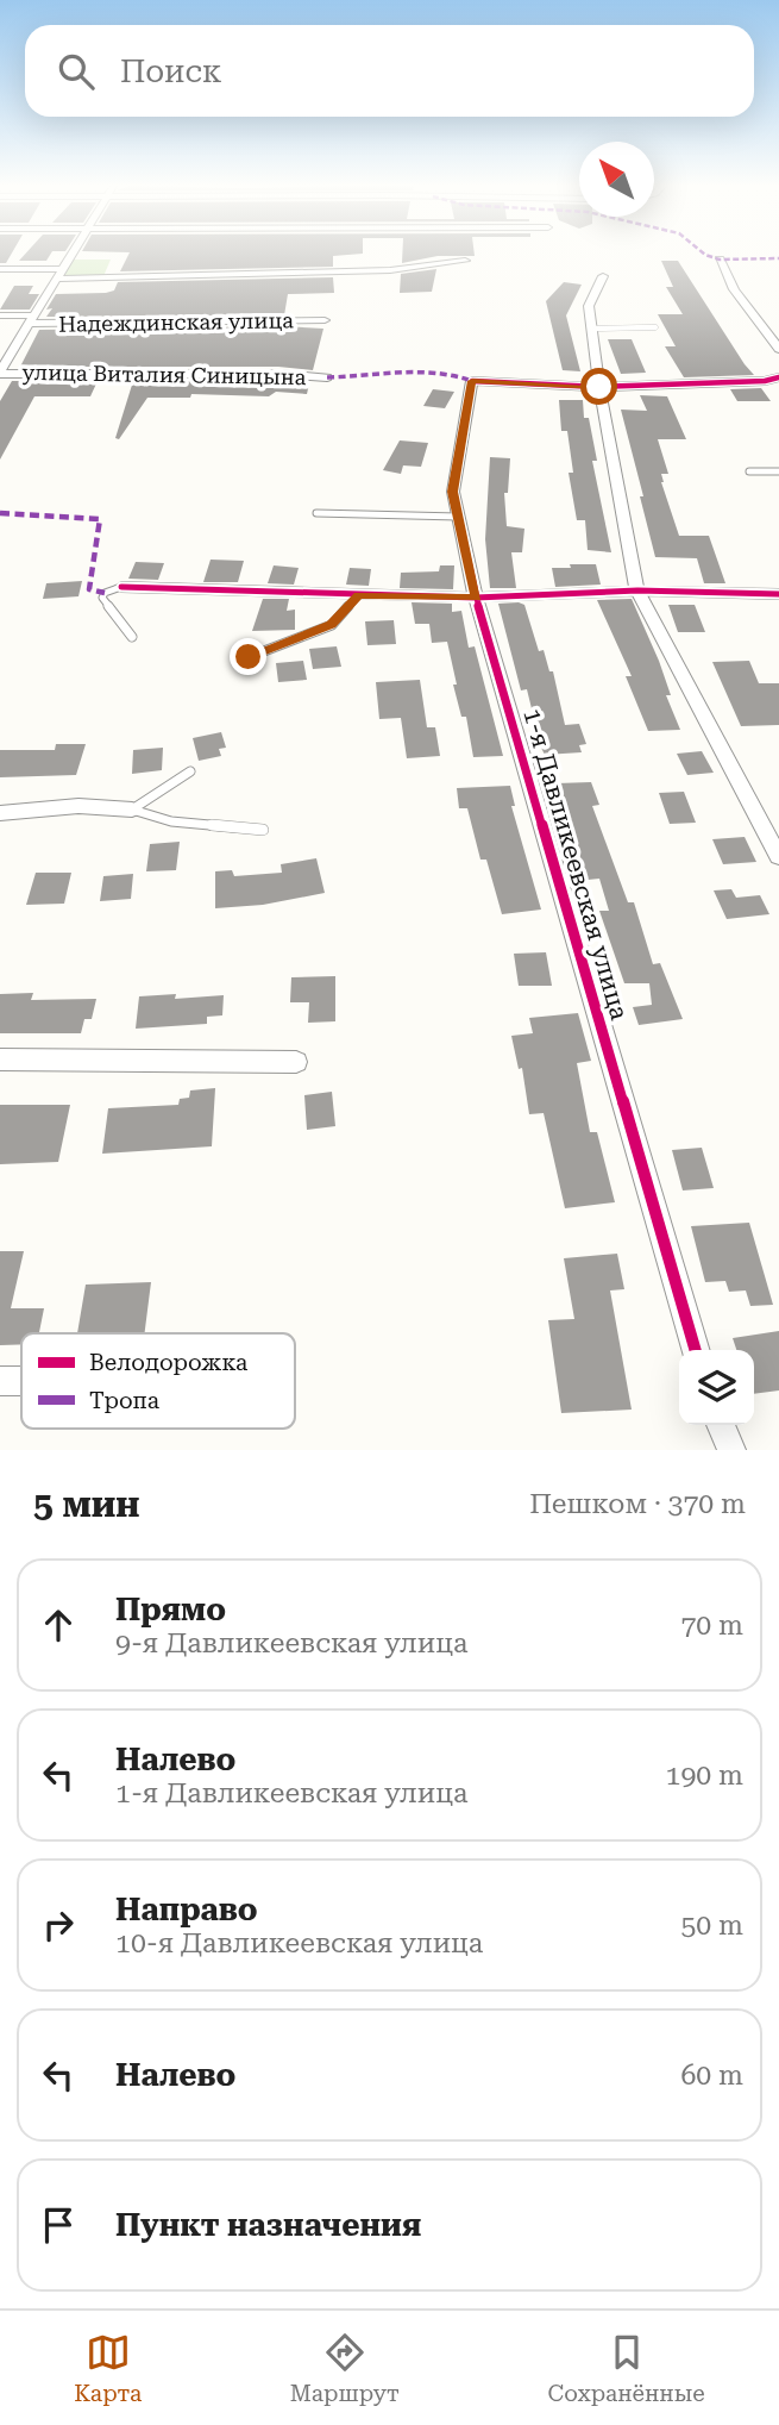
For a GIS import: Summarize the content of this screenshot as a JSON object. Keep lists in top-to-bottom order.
{
  "streets": {
    "street": ["Надеждинская улица", "улица Виталия Синицына", "1-я Давликеевская улица"]
  },
  "legend": ["Велодорожка", "Тропа"],
  "north": "top left",
  "page": {
    "search": "Поиск",
    "heading": ["5 мин", "Пешком · 370 m"],
    "list": [
      ["Прямо", "9-я Давликеевская улица", "70 m"],
      ["Налево", "1-я Давликеевская улица", "190 m"],
      ["Направо", "10-я Давликеевская улица", "50 m"],
      ["Налево", "60 m"],
      "Пункт назначения"
    ],
    "nav": ["Карта", "Маршрут", "Сохранённые"]
  }
}
